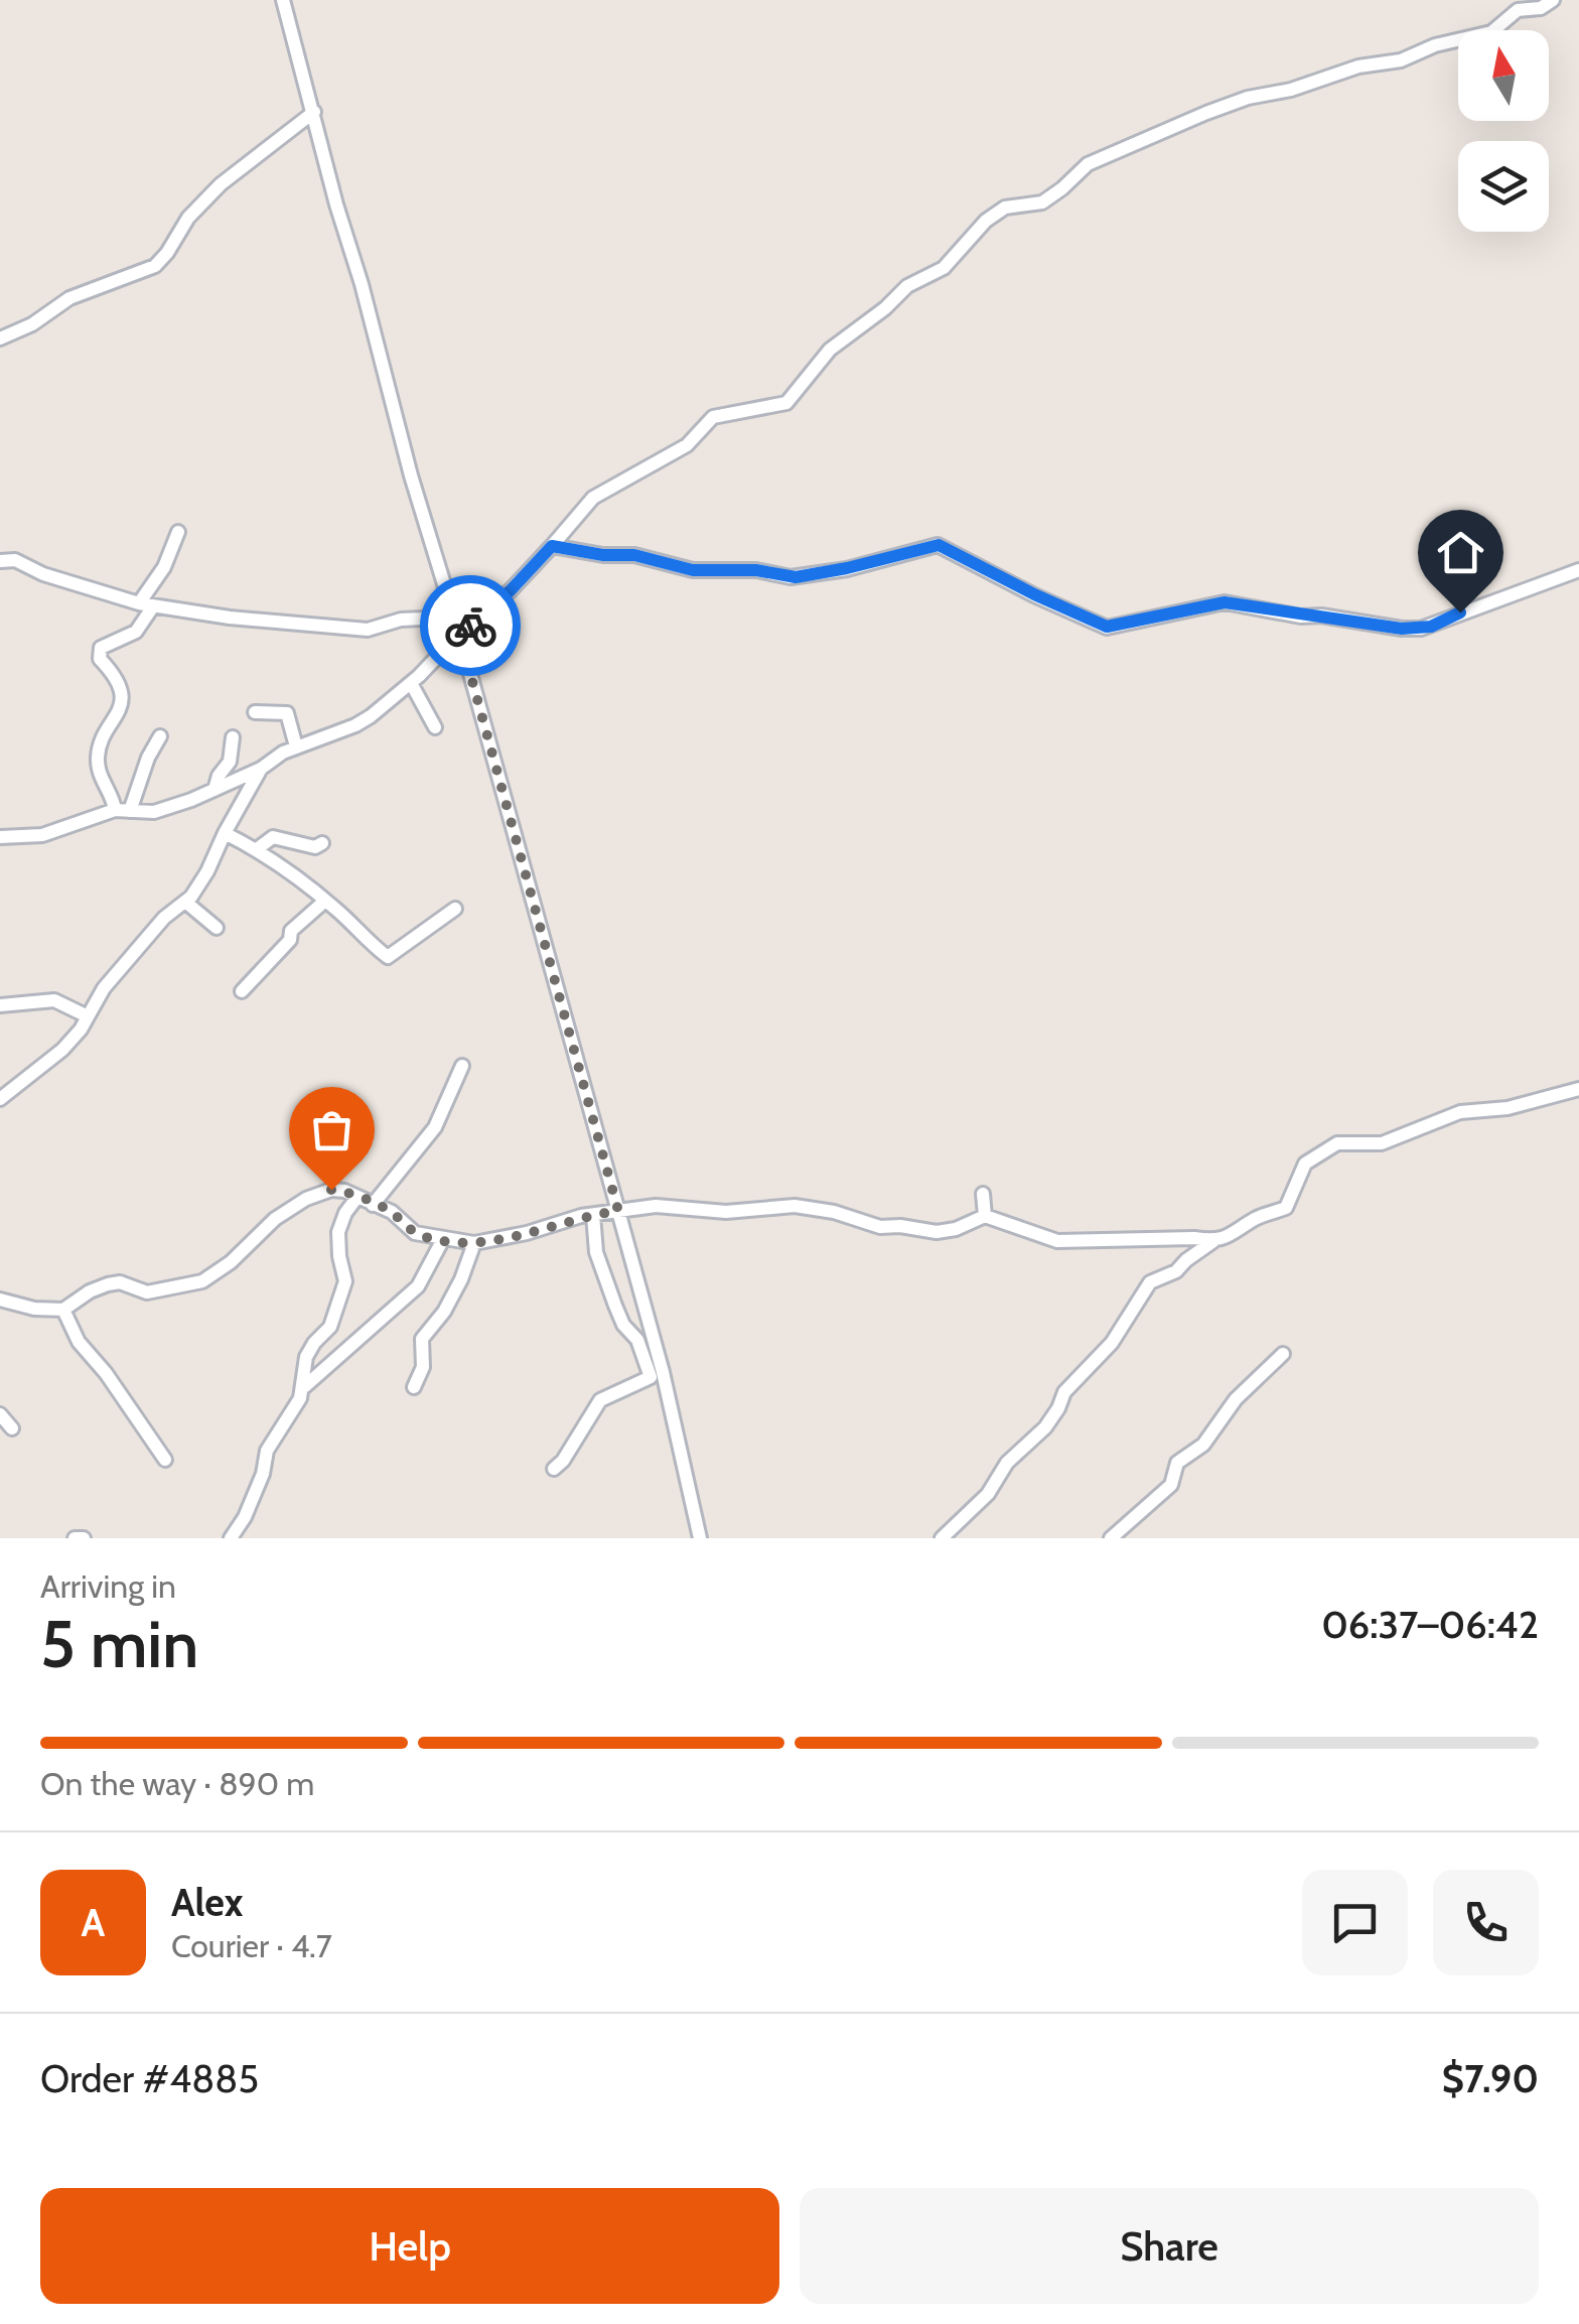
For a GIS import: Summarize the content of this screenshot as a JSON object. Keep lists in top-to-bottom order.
{
  "north": "top",
  "page": {
    "heading": ["5 min", "Arriving in", "06:37–06:42"],
    "panel": [
      "Alex",
      "Courier · 4.7",
      "Order #4885",
      "$7.90"
    ],
    "bar": "On the way · 890 m",
    "round": "A",
    "buttons": ["Help", "Share"]
  }
}
